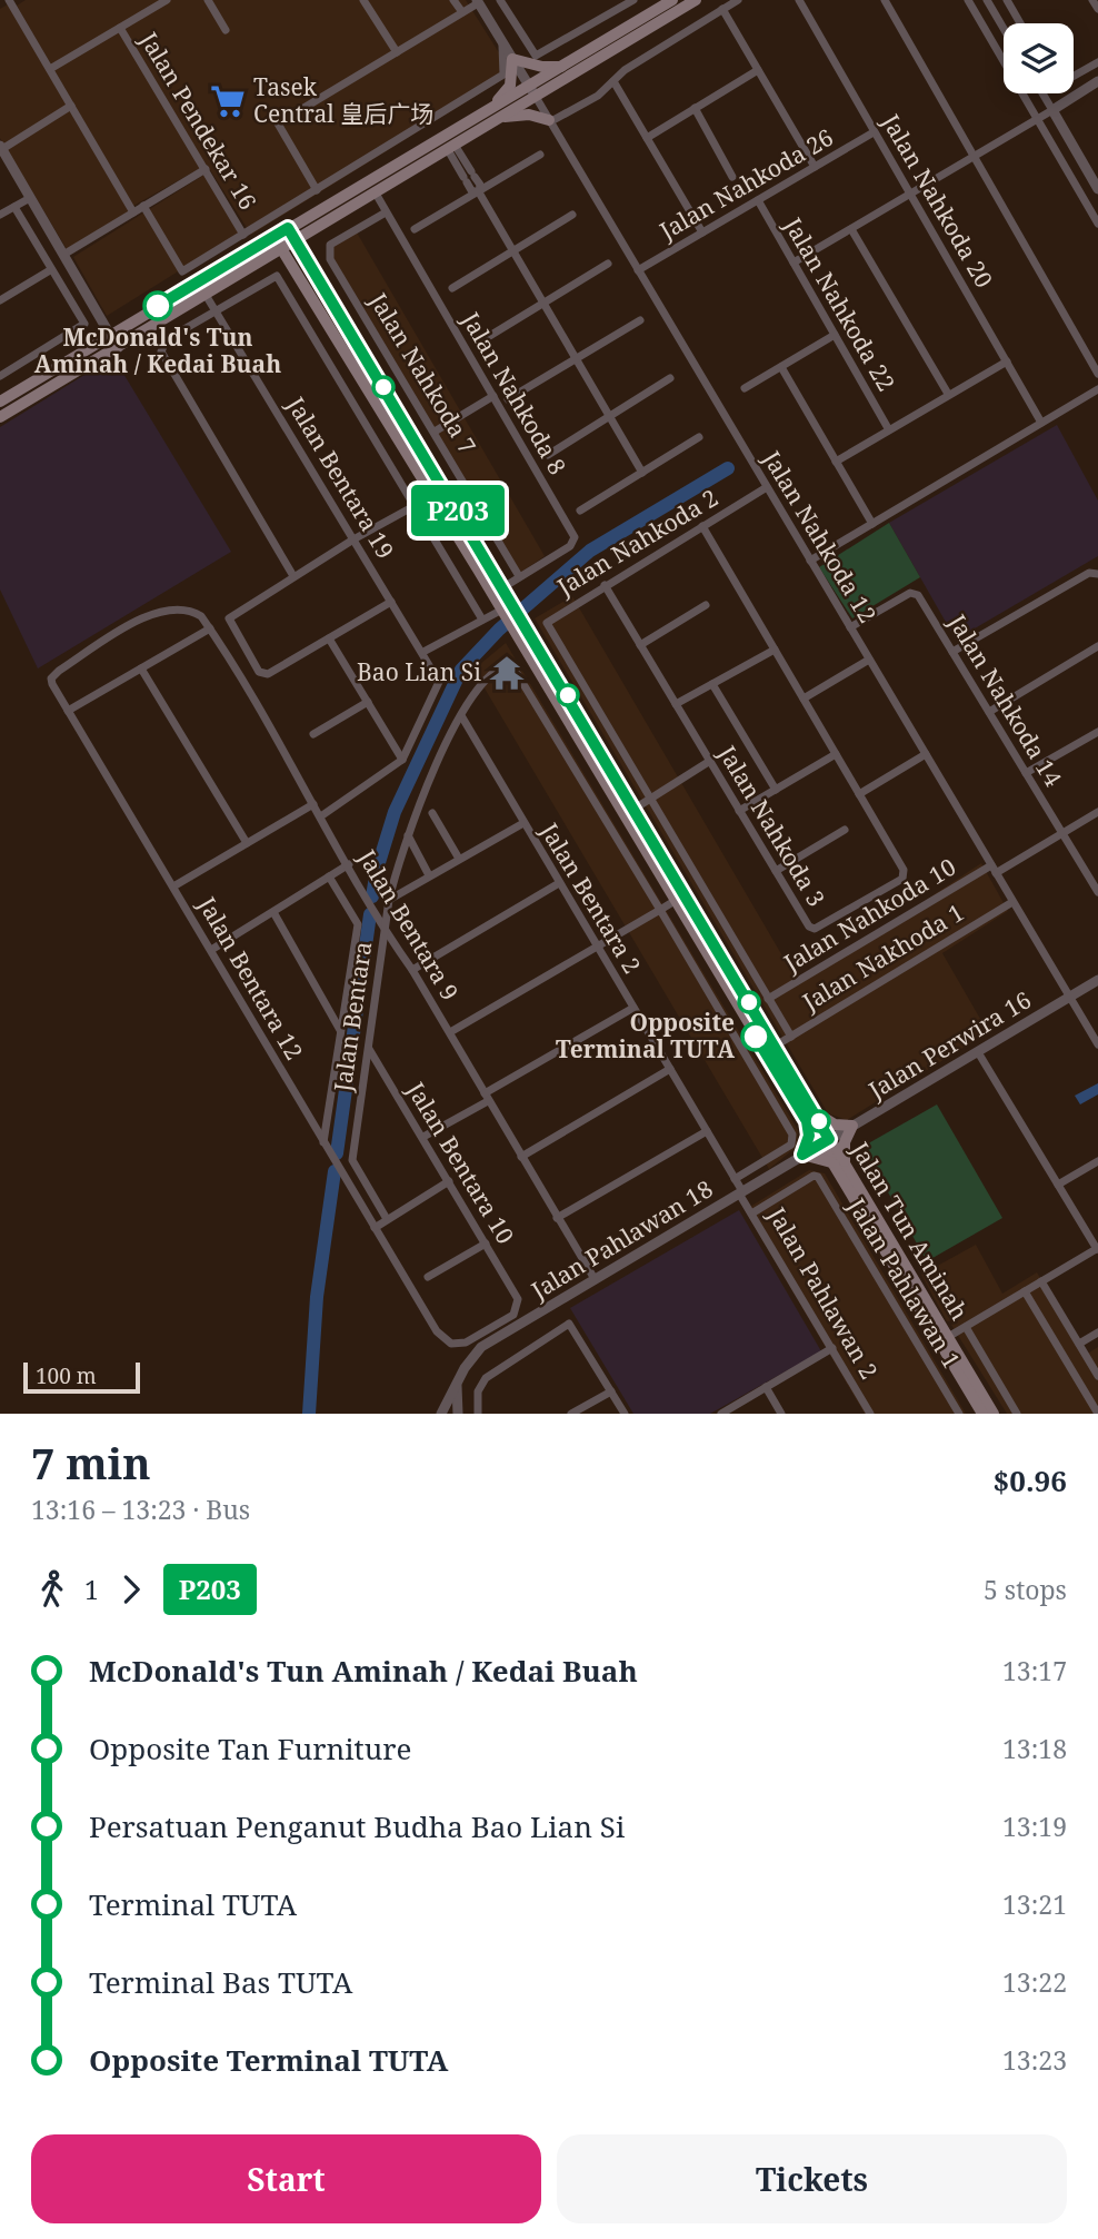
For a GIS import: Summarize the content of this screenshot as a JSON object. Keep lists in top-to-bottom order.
{
  "streets": {
    "main road": ["Jalan Tun Aminah"],
    "street": [
      "Jalan Pendekar 16",
      "Jalan Nahkoda 26",
      "Jalan Nahkoda 20",
      "Jalan Nahkoda 22",
      "Jalan Nahkoda 7",
      "Jalan Nahkoda 8",
      "Jalan Bentara 19",
      "Jalan Nahkoda 12",
      "Jalan Nahkoda 2",
      "Jalan Nahkoda 14",
      "Jalan Nahkoda 3",
      "Jalan Bentara 2",
      "Jalan Nahkoda 10",
      "Jalan Bentara 9",
      "Jalan Nakhoda 1",
      "Jalan Bentara 12",
      "Jalan Bentara",
      "Jalan Perwira 16",
      "Jalan Bentara 10",
      "Jalan Pahlawan 18",
      "Jalan Pahlawan 1",
      "Jalan Pahlawan 2"
    ]
  },
  "crossings": [
    ["Jalan Nahkoda 26", "Jalan Nahkoda 20"],
    ["Jalan Nahkoda 26", "Jalan Nahkoda 22"],
    ["Jalan Nahkoda 26", "Jalan Nahkoda 12"],
    ["Jalan Nahkoda 7", "Jalan Nahkoda 8"],
    ["Jalan Nahkoda 8", "Jalan Tun Aminah"],
    ["Jalan Nahkoda 12", "Jalan Nahkoda 2"],
    ["Jalan Nahkoda 12", "Jalan Nahkoda 14"],
    ["Jalan Nahkoda 12", "Jalan Nahkoda 10"],
    ["Jalan Nahkoda 12", "Jalan Nakhoda 1"],
    ["Jalan Nahkoda 12", "Jalan Perwira 16"],
    ["Jalan Nahkoda 2", "Jalan Nahkoda 3"],
    ["Jalan Nahkoda 2", "Jalan Nahkoda 10"],
    ["Jalan Nahkoda 2", "Jalan Nakhoda 1"],
    ["Jalan Nahkoda 14", "Jalan Nahkoda 10"],
    ["Jalan Bentara 2", "Jalan Bentara"],
    ["Jalan Bentara 2", "Jalan Pahlawan 18"],
    ["Jalan Bentara 2", "Jalan Pahlawan 2"],
    ["Jalan Bentara 9", "Jalan Bentara 12"],
    ["Jalan Bentara 9", "Jalan Bentara"],
    ["Jalan Bentara 9", "Jalan Pahlawan 18"],
    ["Jalan Nakhoda 1", "Jalan Tun Aminah"],
    ["Jalan Bentara 12", "Jalan Bentara"],
    ["Jalan Bentara 12", "Jalan Bentara 10"],
    ["Jalan Bentara", "Jalan Bentara 10"],
    ["Jalan Perwira 16", "Jalan Tun Aminah"],
    ["Jalan Perwira 16", "Jalan Pahlawan 18"],
    ["Jalan Tun Aminah", "Jalan Pahlawan 18"],
    ["Jalan Pahlawan 18", "Jalan Pahlawan 2"],
    ["Jalan Pahlawan 1", "Jalan Pahlawan 2"]
  ],
  "places": {
    "supermarket": ["Tasek Central 皇后广场"],
    "other": ["McDonald's Tun Aminah / Kedai Buah", "Opposite Terminal TUTA"],
    "temple": ["Bao Lian Si"]
  },
  "lines": ["bus line P203"],
  "scale_bar": "100 m",
  "page": {
    "on_map": "P203",
    "scale": "100 m",
    "heading": ["7 min", "13:16 – 13:23 · Bus", "$0.96"],
    "legs": ["1", "P203", "5 stops"],
    "list": [
      {
        "name": "McDonald's Tun Aminah / Kedai Buah",
        "value": "13:17"
      },
      {
        "name": "Opposite Tan Furniture",
        "value": "13:18"
      },
      {
        "name": "Persatuan Penganut Budha Bao Lian Si",
        "value": "13:19"
      },
      {
        "name": "Terminal TUTA",
        "value": "13:21"
      },
      {
        "name": "Terminal Bas TUTA",
        "value": "13:22"
      },
      {
        "name": "Opposite Terminal TUTA",
        "value": "13:23"
      }
    ],
    "buttons": ["Start", "Tickets"]
  }
}
